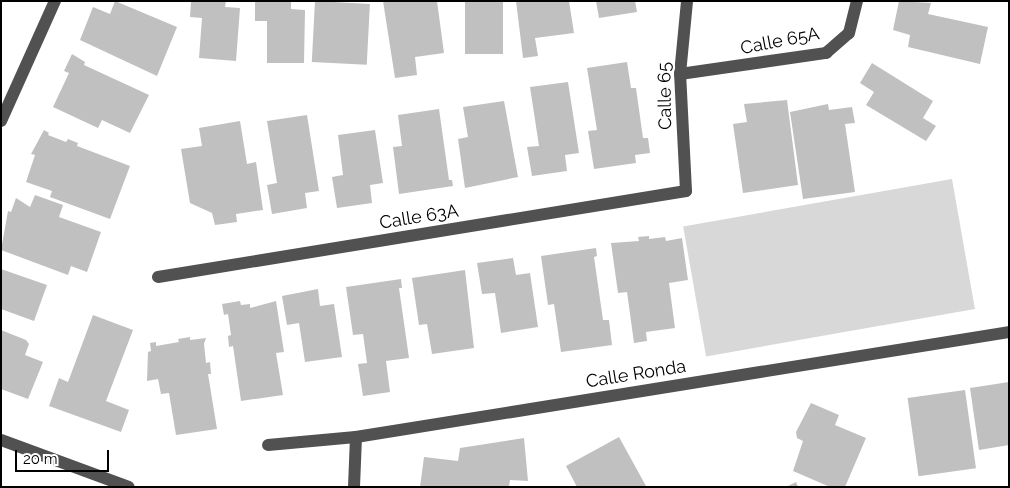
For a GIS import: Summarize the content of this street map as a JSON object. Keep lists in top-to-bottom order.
{
  "streets": {
    "street": [
      "Calle 65A",
      "Calle 65",
      "Calle 63A",
      "Calle Ronda"
    ]
  },
  "crossings": [
    ["Calle 65A", "Calle 65"],
    ["Calle 65", "Calle 63A"]
  ],
  "scale_bar": "20 m"
}
